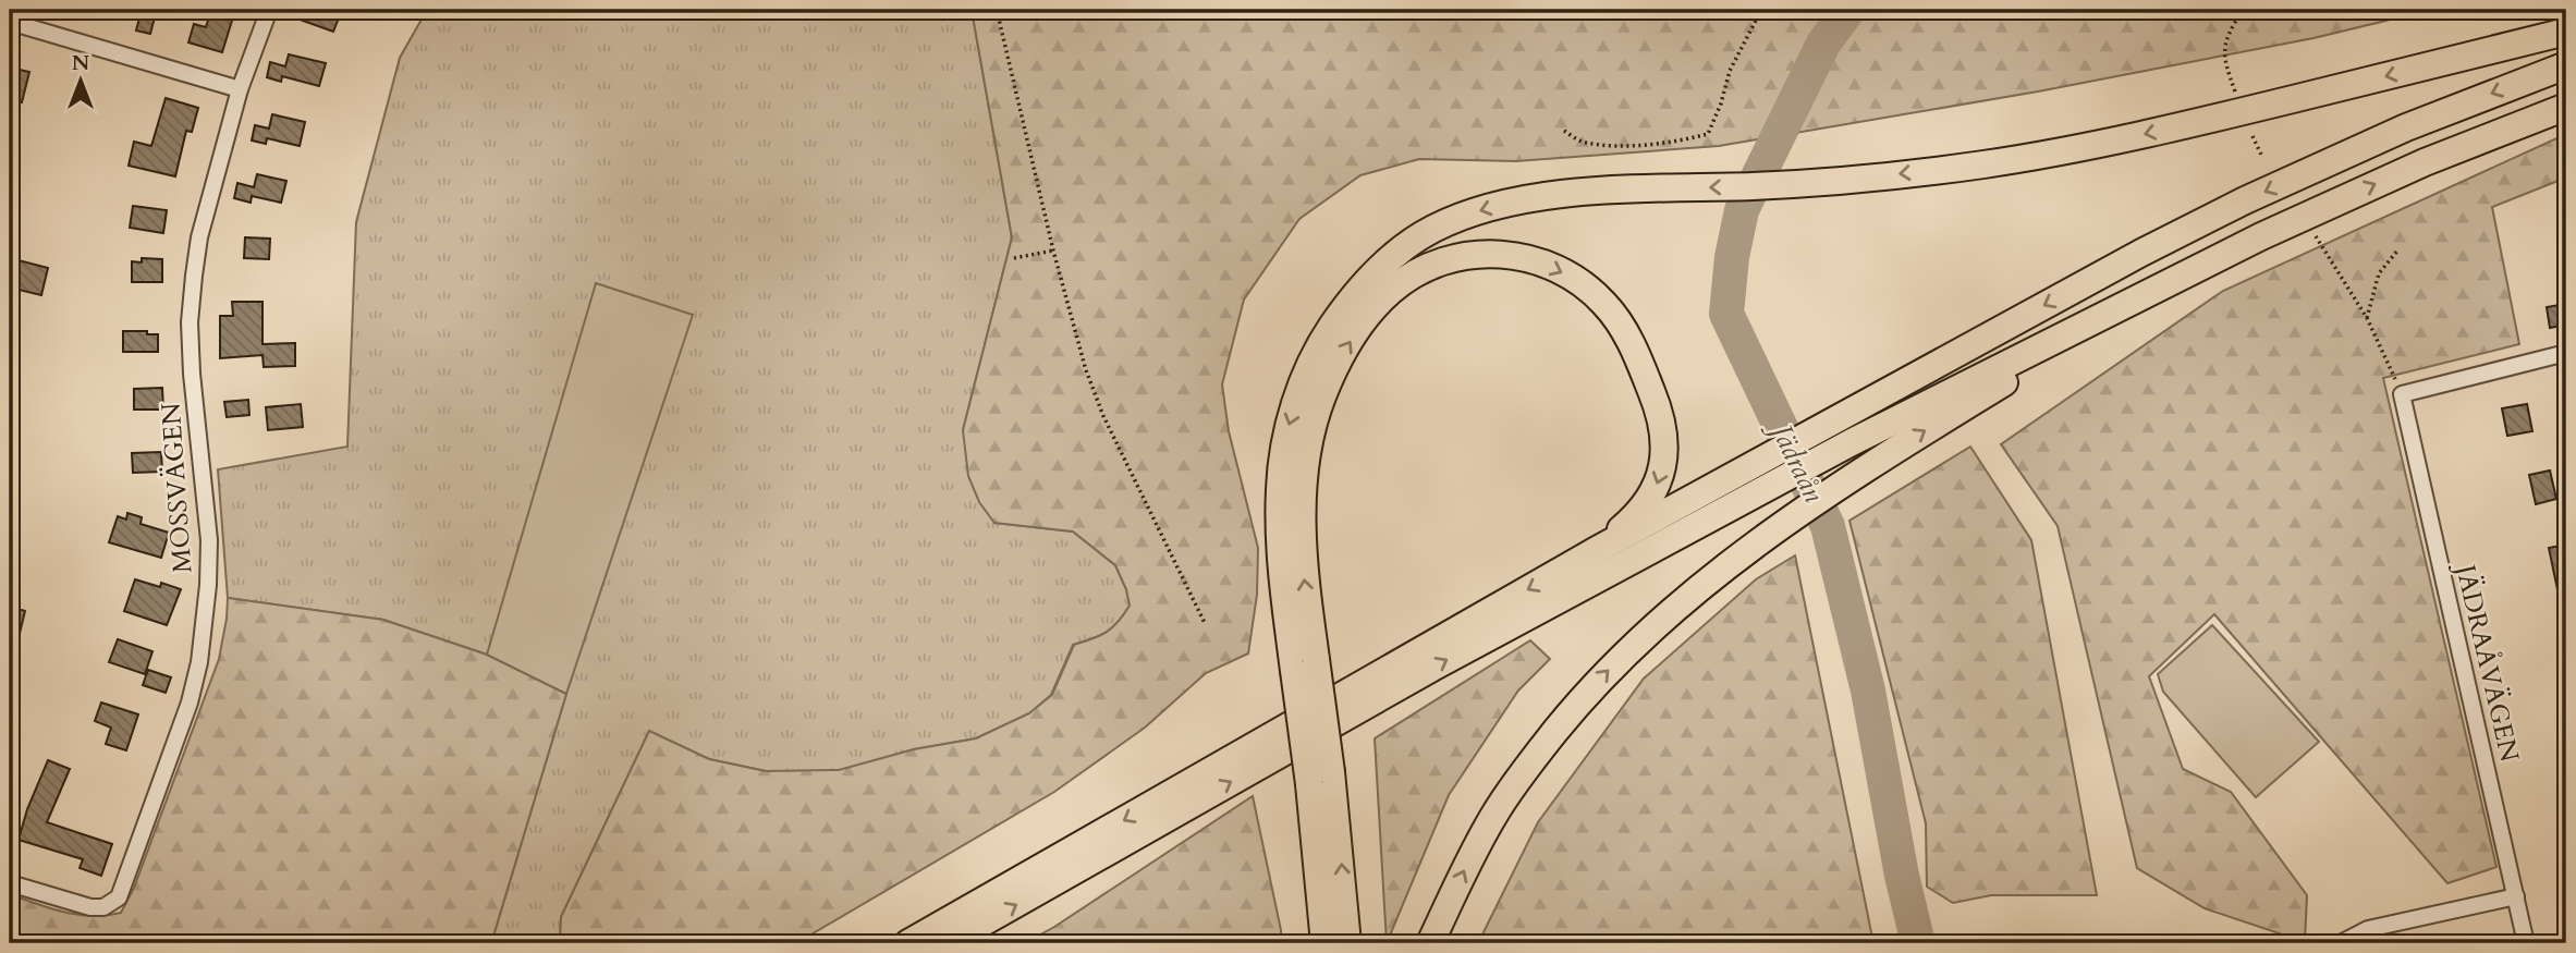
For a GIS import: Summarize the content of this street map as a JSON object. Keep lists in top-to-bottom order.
{
  "streets": {
    "street": ["MOSSVÄGEN", "JÄDRAÅVÄGEN"]
  },
  "water": ["Jädraån"],
  "north": "top"
}
